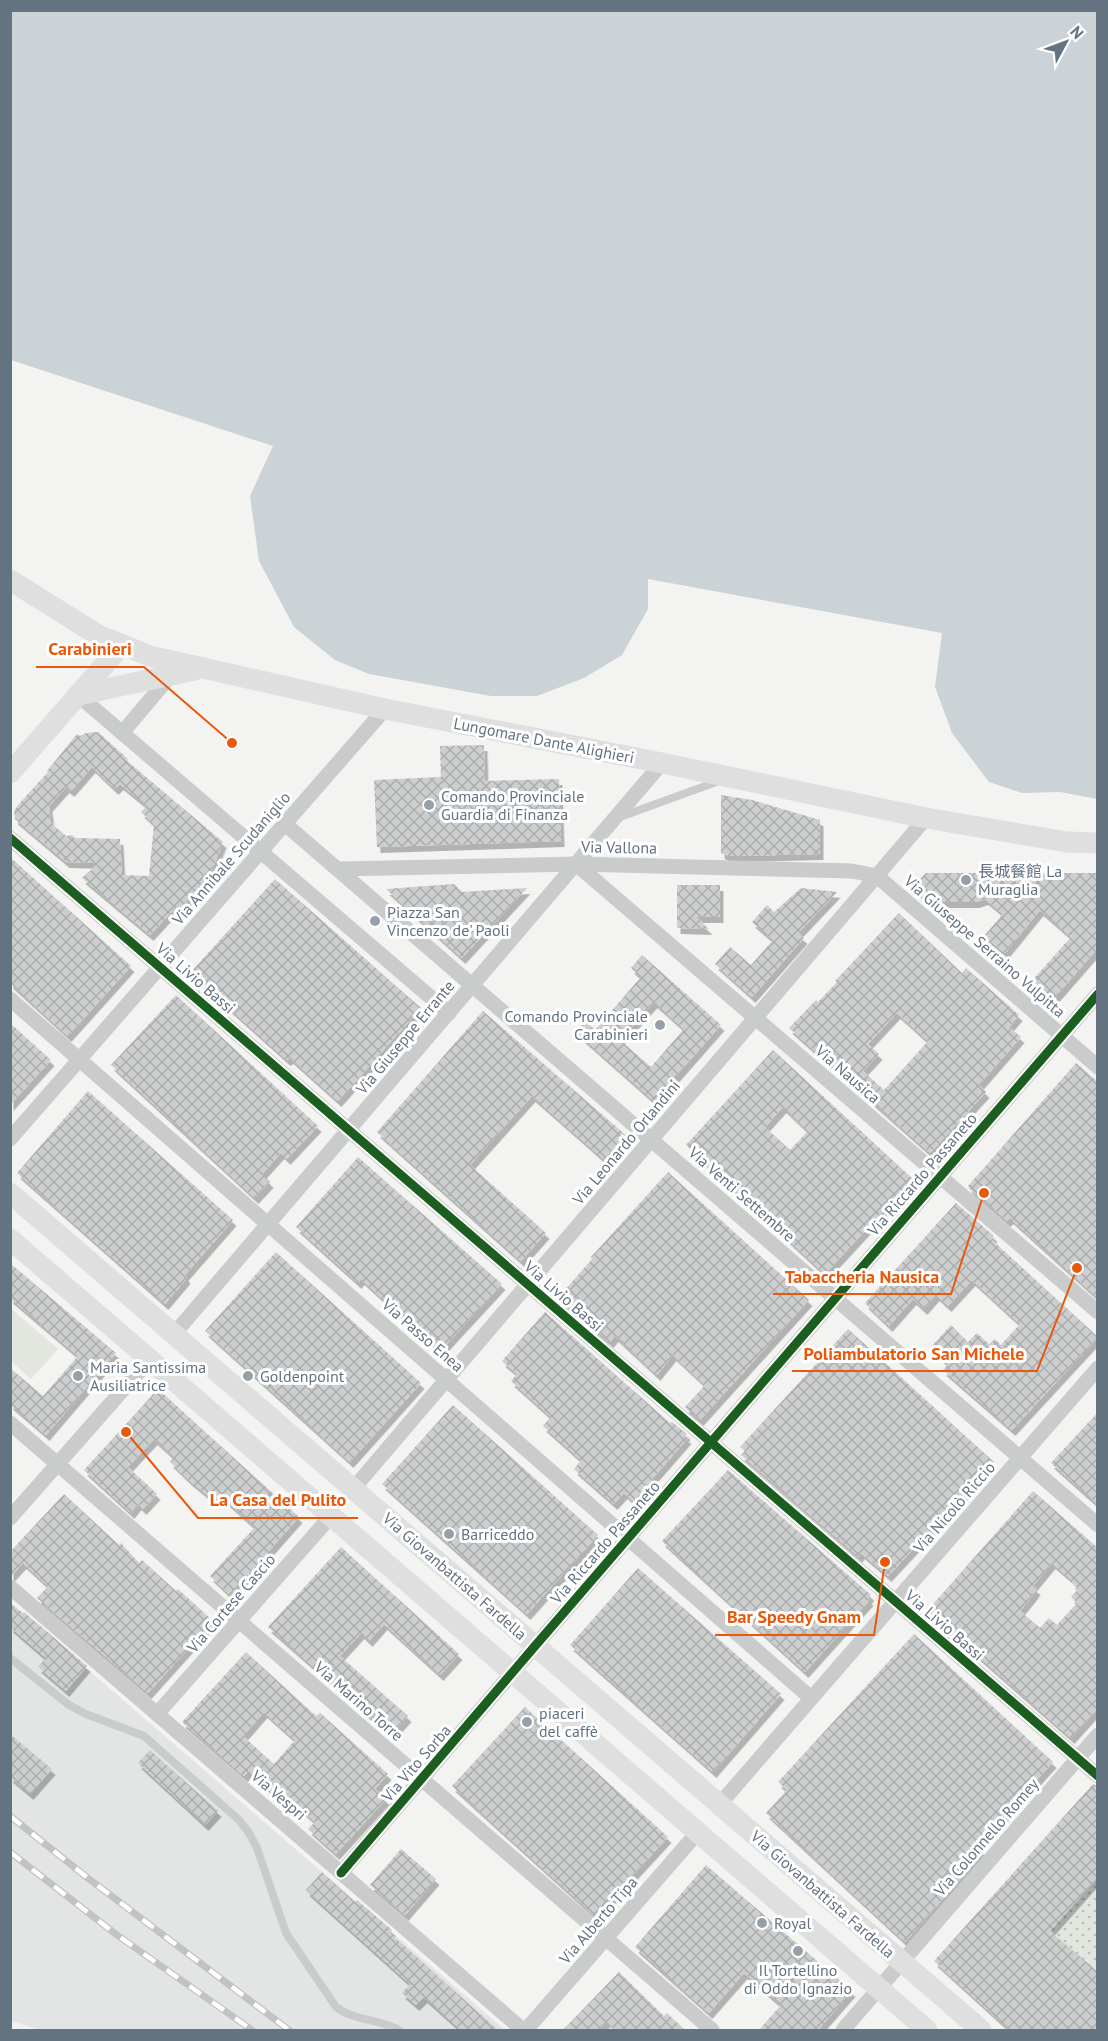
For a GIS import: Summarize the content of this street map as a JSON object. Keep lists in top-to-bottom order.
{
  "streets": {
    "main road": ["Lungomare Dante Alighieri", "Via Giovanbattista Fardella"],
    "street": [
      "Via Vallona",
      "Via Annibale Scudaniglio",
      "Via Giuseppe Serraino Vulpitta",
      "Via Livio Bassi",
      "Via Giuseppe Errante",
      "Via Nausica",
      "Via Leonardo Orlandini",
      "Via Riccardo Passaneto",
      "Via Venti Settembre",
      "Via Passo Enea",
      "Via Nicolò Riccio",
      "Via Cortese Cascio",
      "Via Marino Torre",
      "Via Vito Sorba",
      "Via Vespri",
      "Via Colonnello Romey",
      "Via Alberto Tipa"
    ]
  },
  "crossings": [
    ["Lungomare Dante Alighieri", "Via Annibale Scudaniglio"],
    ["Lungomare Dante Alighieri", "Via Giuseppe Errante"],
    ["Lungomare Dante Alighieri", "Via Leonardo Orlandini"],
    ["Via Vallona", "Via Giuseppe Serraino Vulpitta"],
    ["Via Vallona", "Via Giuseppe Errante"],
    ["Via Vallona", "Via Nausica"],
    ["Via Vallona", "Via Leonardo Orlandini"],
    ["Via Vallona", "Via Venti Settembre"],
    ["Via Annibale Scudaniglio", "Via Livio Bassi"],
    ["Via Annibale Scudaniglio", "Via Venti Settembre"],
    ["Via Annibale Scudaniglio", "Via Passo Enea"],
    ["Via Giuseppe Serraino Vulpitta", "Via Leonardo Orlandini"],
    ["Via Giuseppe Serraino Vulpitta", "Via Riccardo Passaneto"],
    ["Via Livio Bassi", "Via Giuseppe Errante"],
    ["Via Livio Bassi", "Via Leonardo Orlandini"],
    ["Via Livio Bassi", "Via Riccardo Passaneto"],
    ["Via Livio Bassi", "Via Nicolò Riccio"],
    ["Via Livio Bassi", "Via Colonnello Romey"],
    ["Via Giuseppe Errante", "Via Nausica"],
    ["Via Giuseppe Errante", "Via Venti Settembre"],
    ["Via Giuseppe Errante", "Via Passo Enea"],
    ["Via Giuseppe Errante", "Via Giovanbattista Fardella"],
    ["Via Nausica", "Via Leonardo Orlandini"],
    ["Via Nausica", "Via Riccardo Passaneto"],
    ["Via Leonardo Orlandini", "Via Venti Settembre"],
    ["Via Leonardo Orlandini", "Via Passo Enea"],
    ["Via Leonardo Orlandini", "Via Giovanbattista Fardella"],
    ["Via Riccardo Passaneto", "Via Venti Settembre"],
    ["Via Riccardo Passaneto", "Via Passo Enea"],
    ["Via Riccardo Passaneto", "Via Giovanbattista Fardella"],
    ["Via Riccardo Passaneto", "Via Vito Sorba"],
    ["Via Venti Settembre", "Via Nicolò Riccio"],
    ["Via Passo Enea", "Via Nicolò Riccio"],
    ["Via Nicolò Riccio", "Via Giovanbattista Fardella"],
    ["Via Giovanbattista Fardella", "Via Colonnello Romey"],
    ["Via Cortese Cascio", "Via Marino Torre"],
    ["Via Cortese Cascio", "Via Vespri"],
    ["Via Marino Torre", "Via Vito Sorba"],
    ["Via Marino Torre", "Via Alberto Tipa"],
    ["Via Vito Sorba", "Via Vespri"],
    ["Via Vespri", "Via Alberto Tipa"]
  ],
  "places": [
    "Carabinieri",
    "Comando Provinciale Guardia di Finanza",
    "長城餐館 La Muraglia",
    "Piazza San Vincenzo de' Paoli",
    "Comando Provinciale Carabinieri",
    "Tabaccheria Nausica",
    "Poliambulatorio San Michele",
    "Maria Santissima Ausiliatrice",
    "Goldenpoint",
    "La Casa del Pulito",
    "Barriceddo",
    "Bar Speedy Gnam",
    "piaceri del caffè",
    "Royal",
    "Il Tortellino di Oddo Ignazio"
  ],
  "north": "top right"
}
